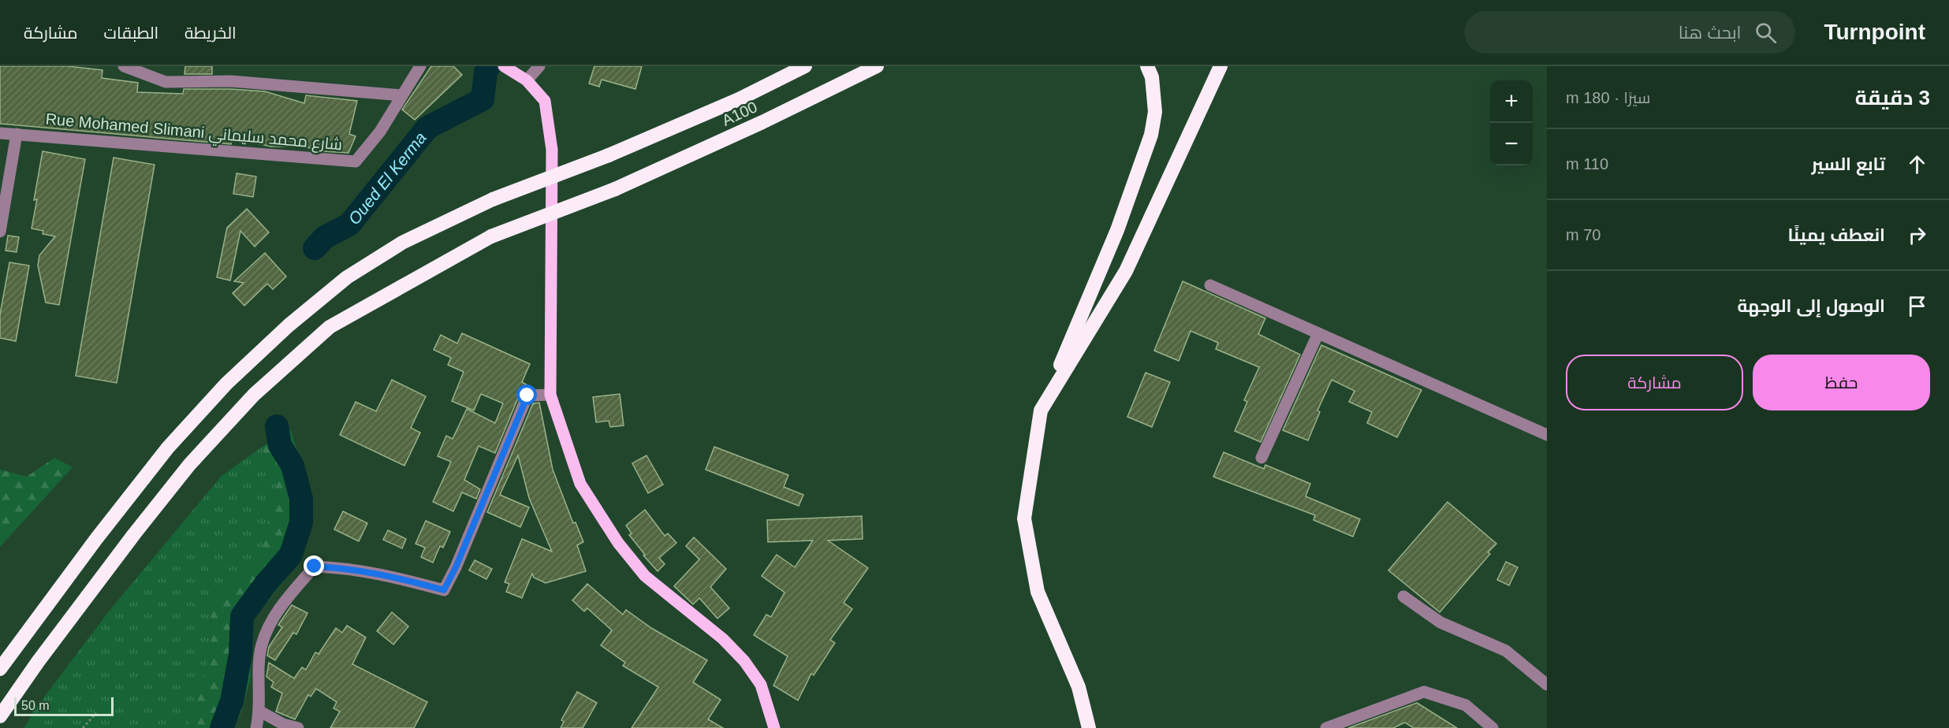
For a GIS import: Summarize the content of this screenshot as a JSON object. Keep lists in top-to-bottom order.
{
  "streets": {
    "highway": ["A100"],
    "street": ["Rue Mohamed Slimani شارع محمد سليماني"]
  },
  "water": ["Oued El Kerma"],
  "scale_bar": "50 m",
  "page": {
    "header": "Turnpoint",
    "search": "ابحث هنا",
    "nav": ["الخريطة", "الطبقات", "مشاركة"],
    "heading": ["3 دقيقة", "سيرًا · 180 m"],
    "map_buttons": ["+", "−"],
    "list": [
      ["تابع السير", "110 m"],
      ["انعطف يمينًا", "70 m"],
      "الوصول إلى الوجهة"
    ],
    "buttons": ["حفظ", "مشاركة"],
    "scale": "50 m"
  }
}
